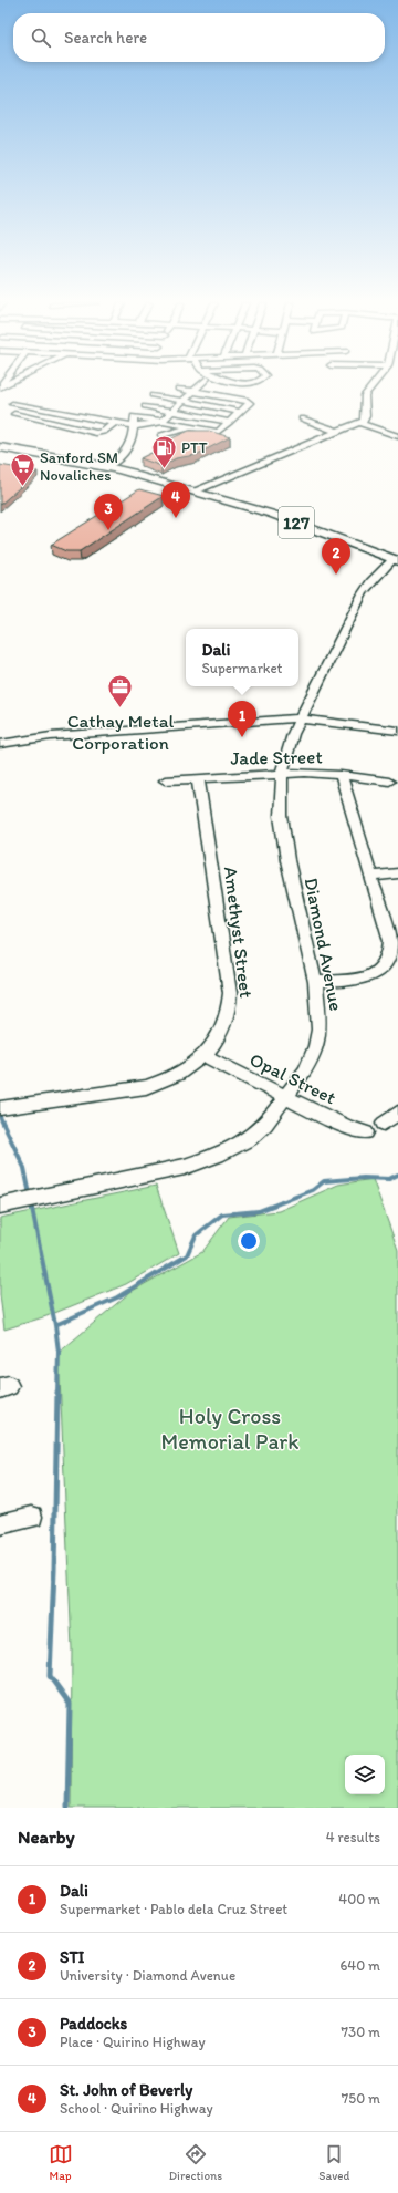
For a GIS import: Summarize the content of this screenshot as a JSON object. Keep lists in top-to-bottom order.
{
  "streets": {
    "main road": ["127"],
    "street": [
      "Jade Street",
      "Amethyst Street",
      "Diamond Avenue",
      "Opal Street"
    ]
  },
  "crossings": [
    ["127", "Diamond Avenue"],
    ["Jade Street", "Amethyst Street"],
    ["Jade Street", "Diamond Avenue"],
    ["Amethyst Street", "Opal Street"],
    ["Diamond Avenue", "Opal Street"]
  ],
  "parks": ["Holy Cross Memorial Park"],
  "places": {
    "fuel station": ["PTT"],
    "supermarket": ["Sanford SM Novaliches"],
    "office": ["Cathay Metal Corporation"]
  },
  "page": {
    "search": "Search here",
    "pins": [
      "4",
      "3",
      "2",
      "1"
    ],
    "popup": ["Dali", "Supermarket"],
    "heading": ["Nearby", "4 results"],
    "list": [
      {
        "mark": "1",
        "name": "Dali",
        "note": "Supermarket · Pablo dela Cruz Street",
        "value": "400 m"
      },
      {
        "mark": "2",
        "name": "STI",
        "note": "University · Diamond Avenue",
        "value": "640 m"
      },
      {
        "mark": "3",
        "name": "Paddocks",
        "note": "Place · Quirino Highway",
        "value": "730 m"
      },
      {
        "mark": "4",
        "name": "St. John of Beverly",
        "note": "School · Quirino Highway",
        "value": "750 m"
      }
    ],
    "nav": ["Map", "Directions", "Saved"]
  }
}
